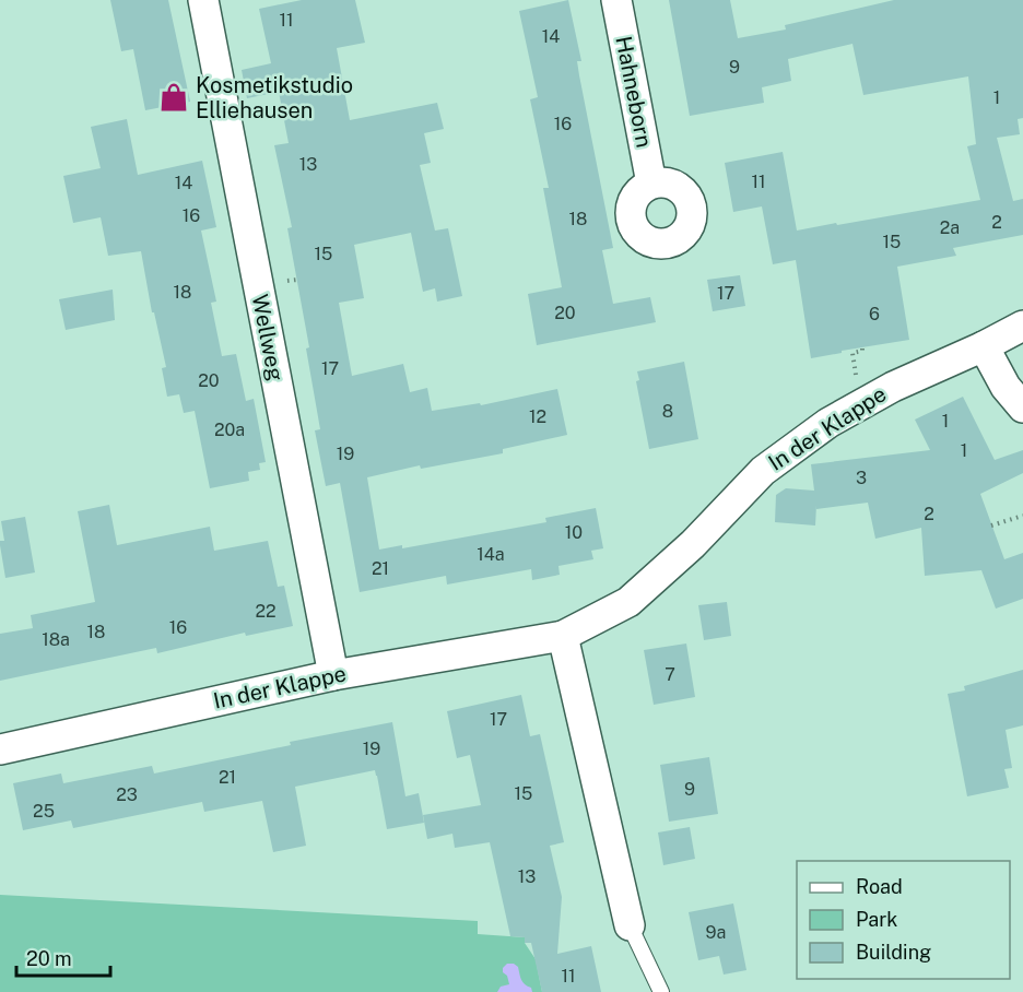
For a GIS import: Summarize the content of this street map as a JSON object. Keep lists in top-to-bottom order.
{
  "streets": {
    "street": ["Hahneborn", "Wellweg", "In der Klappe"]
  },
  "crossings": [
    ["Wellweg", "In der Klappe"]
  ],
  "places": {
    "shop": ["Kosmetikstudio Elliehausen"]
  },
  "house_numbers": [
    "11",
    "14",
    "9",
    "1",
    "16",
    "13",
    "11",
    "14",
    "16",
    "18",
    "2",
    "2a",
    "15",
    "15",
    "18",
    "17",
    "20",
    "6",
    "17",
    "20",
    "8",
    "12",
    "1",
    "20a",
    "1",
    "19",
    "3",
    "2",
    "10",
    "14a",
    "21",
    "22",
    "16",
    "18",
    "18a",
    "7",
    "17",
    "19",
    "21",
    "9",
    "15",
    "23",
    "25",
    "13",
    "9a",
    "11"
  ],
  "legend": ["Road", "Park", "Building"],
  "scale_bar": "20 m"
}
